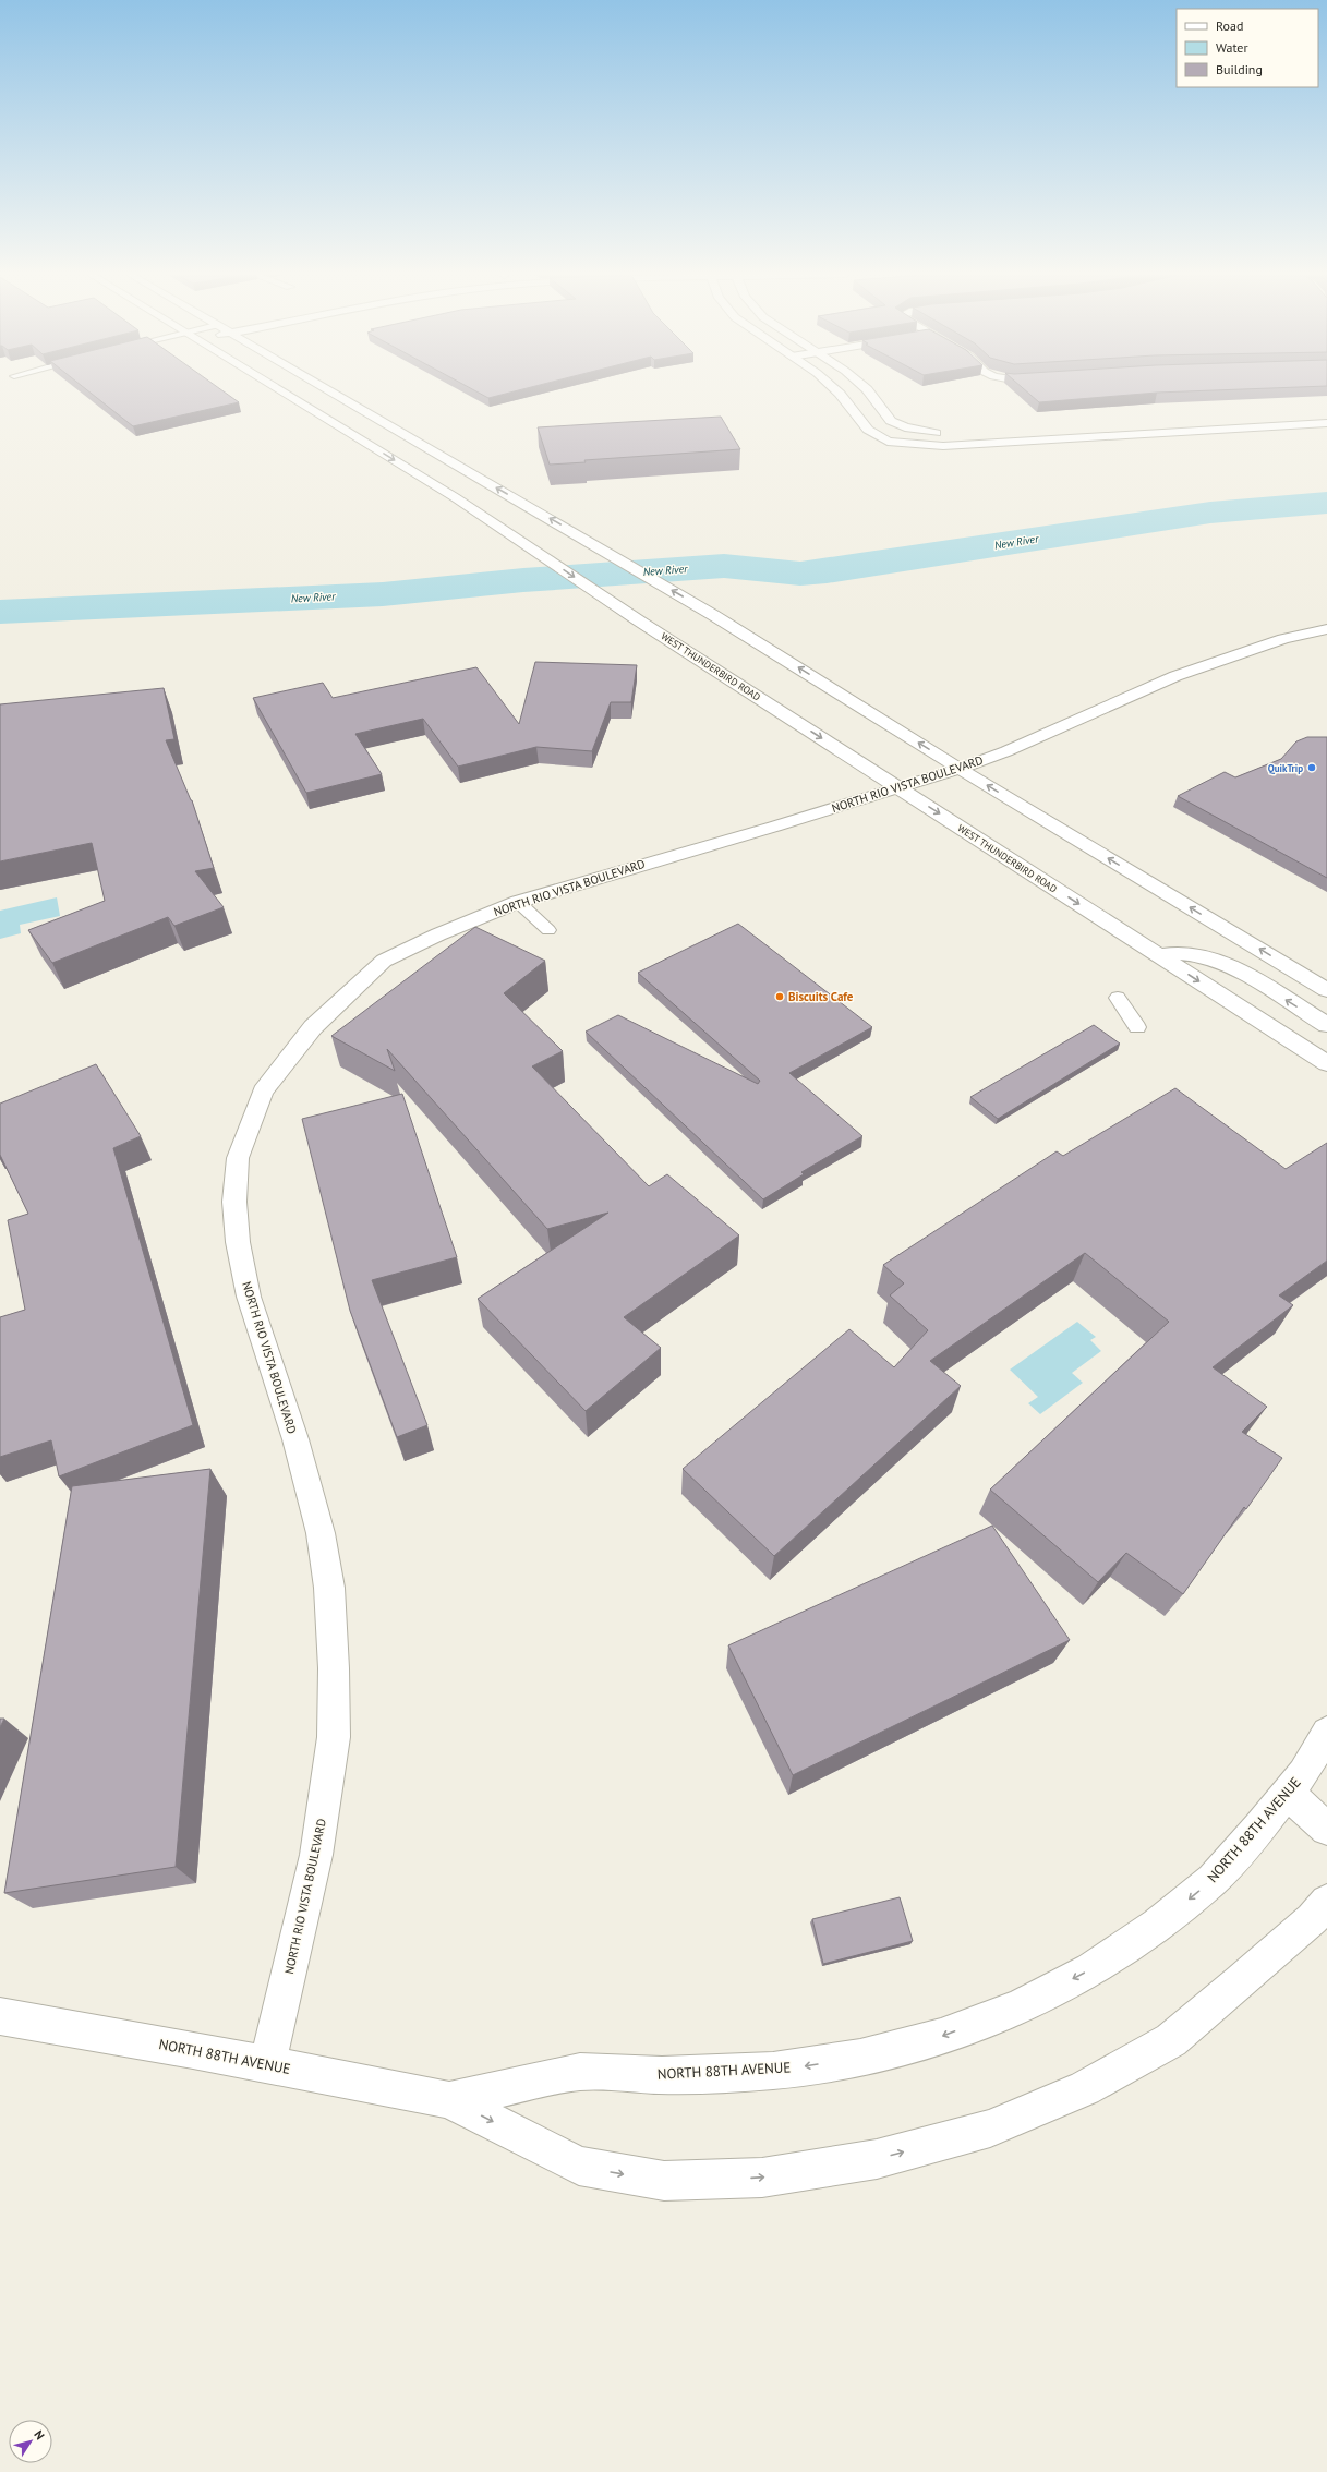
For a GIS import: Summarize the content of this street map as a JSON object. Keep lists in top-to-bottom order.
{
  "streets": {
    "main road": ["WEST THUNDERBIRD ROAD", "NORTH RIO VISTA BOULEVARD", "NORTH 88TH AVENUE"]
  },
  "crossings": [
    ["WEST THUNDERBIRD ROAD", "NORTH RIO VISTA BOULEVARD"],
    ["NORTH RIO VISTA BOULEVARD", "NORTH 88TH AVENUE"]
  ],
  "water": ["New River"],
  "places": ["QuikTrip", "Biscuits Cafe"],
  "legend": ["Road", "Water", "Building"],
  "north": "top right"
}
